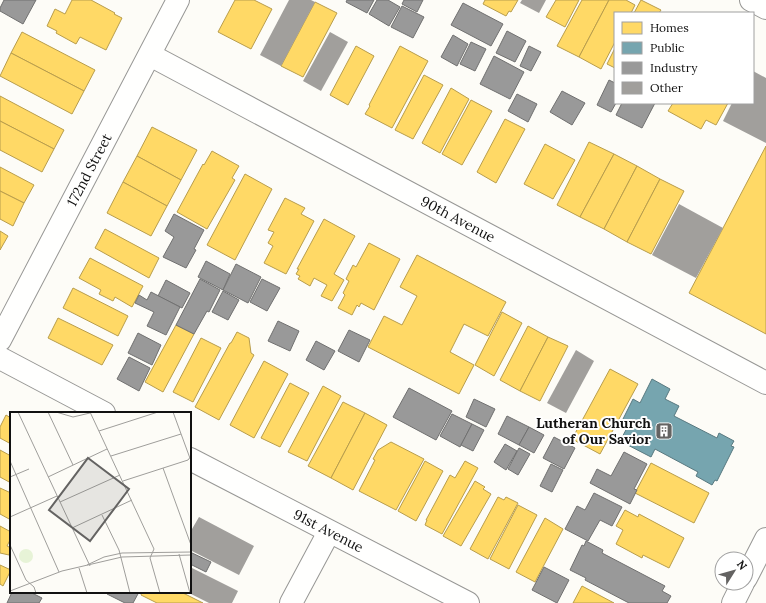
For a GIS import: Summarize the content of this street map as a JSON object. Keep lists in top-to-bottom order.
{
  "streets": {
    "street": ["172nd Street", "90th Avenue", "91st Avenue"]
  },
  "crossings": [
    ["172nd Street", "90th Avenue"]
  ],
  "places": {
    "building": ["Lutheran Church of Our Savior"]
  },
  "legend": [
    "Homes",
    "Public",
    "Industry",
    "Other"
  ],
  "north": "top right"
}
